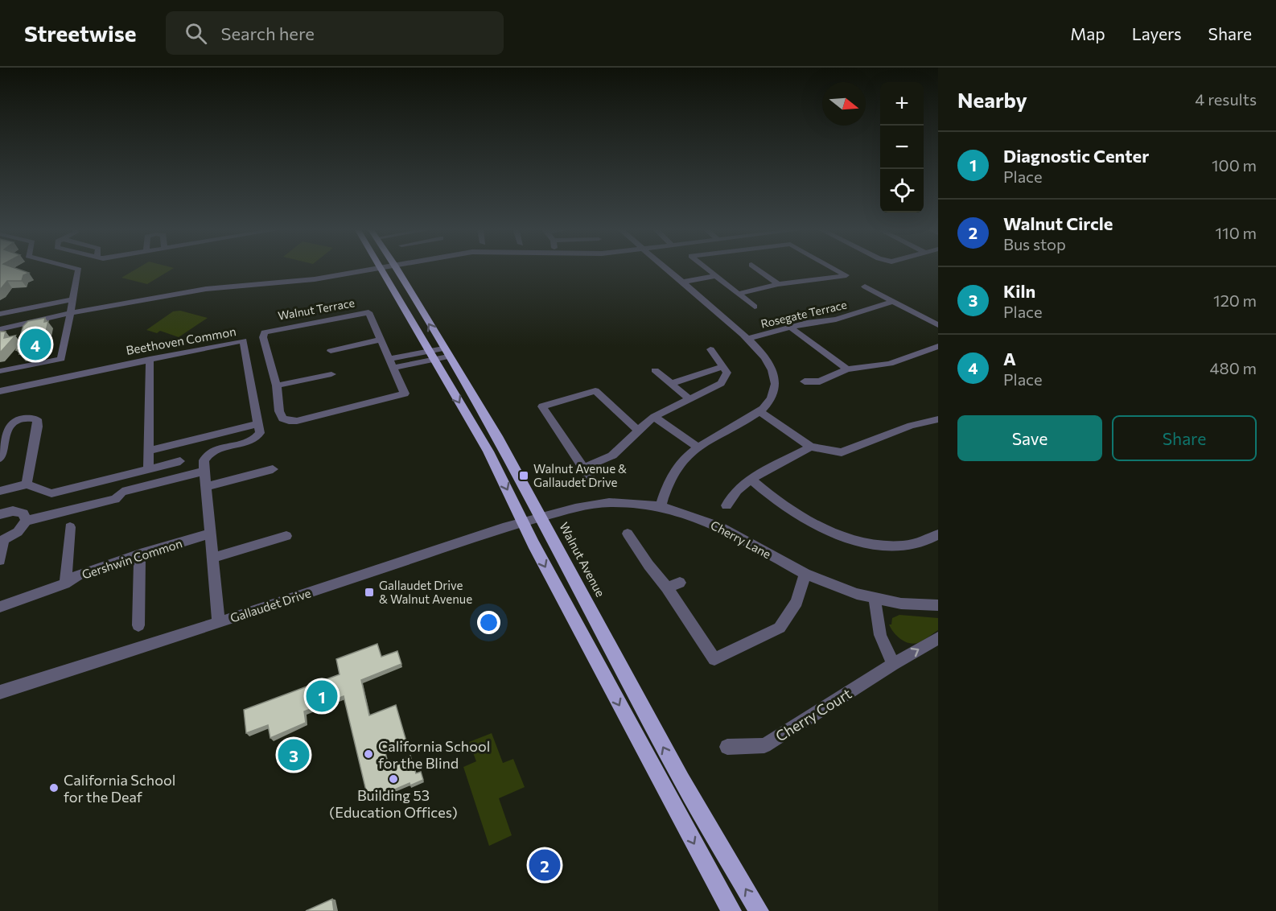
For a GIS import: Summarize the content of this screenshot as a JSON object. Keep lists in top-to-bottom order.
{
  "streets": {
    "main road": ["Walnut Avenue"],
    "street": [
      "Walnut Terrace",
      "Rosegate Terrace",
      "Beethoven Common",
      "Cherry Lane",
      "Gershwin Common",
      "Gallaudet Drive",
      "Cherry Court"
    ]
  },
  "crossings": [
    ["Cherry Lane", "Walnut Avenue"],
    ["Cherry Lane", "Gallaudet Drive"],
    ["Walnut Avenue", "Gallaudet Drive"]
  ],
  "places": {
    "transit": ["Walnut Avenue & Gallaudet Drive", "Gallaudet Drive & Walnut Avenue"],
    "other": ["California School for the Blind", "Building 53 (Education Offices)", "California School for the Deaf"]
  },
  "north": "right",
  "page": {
    "header": "Streetwise",
    "search": "Search here",
    "nav": ["Map", "Layers", "Share"],
    "heading": ["Nearby", "4 results"],
    "map_buttons": ["+", "−"],
    "list": [
      {
        "mark": "1",
        "name": "Diagnostic Center",
        "note": "Place",
        "value": "100 m"
      },
      {
        "mark": "2",
        "name": "Walnut Circle",
        "note": "Bus stop",
        "value": "110 m"
      },
      {
        "mark": "3",
        "name": "Kiln",
        "note": "Place",
        "value": "120 m"
      },
      {
        "mark": "4",
        "name": "A",
        "note": "Place",
        "value": "480 m"
      }
    ],
    "pins": [
      "4",
      "1",
      "3",
      "2"
    ],
    "buttons": ["Save", "Share"]
  }
}
